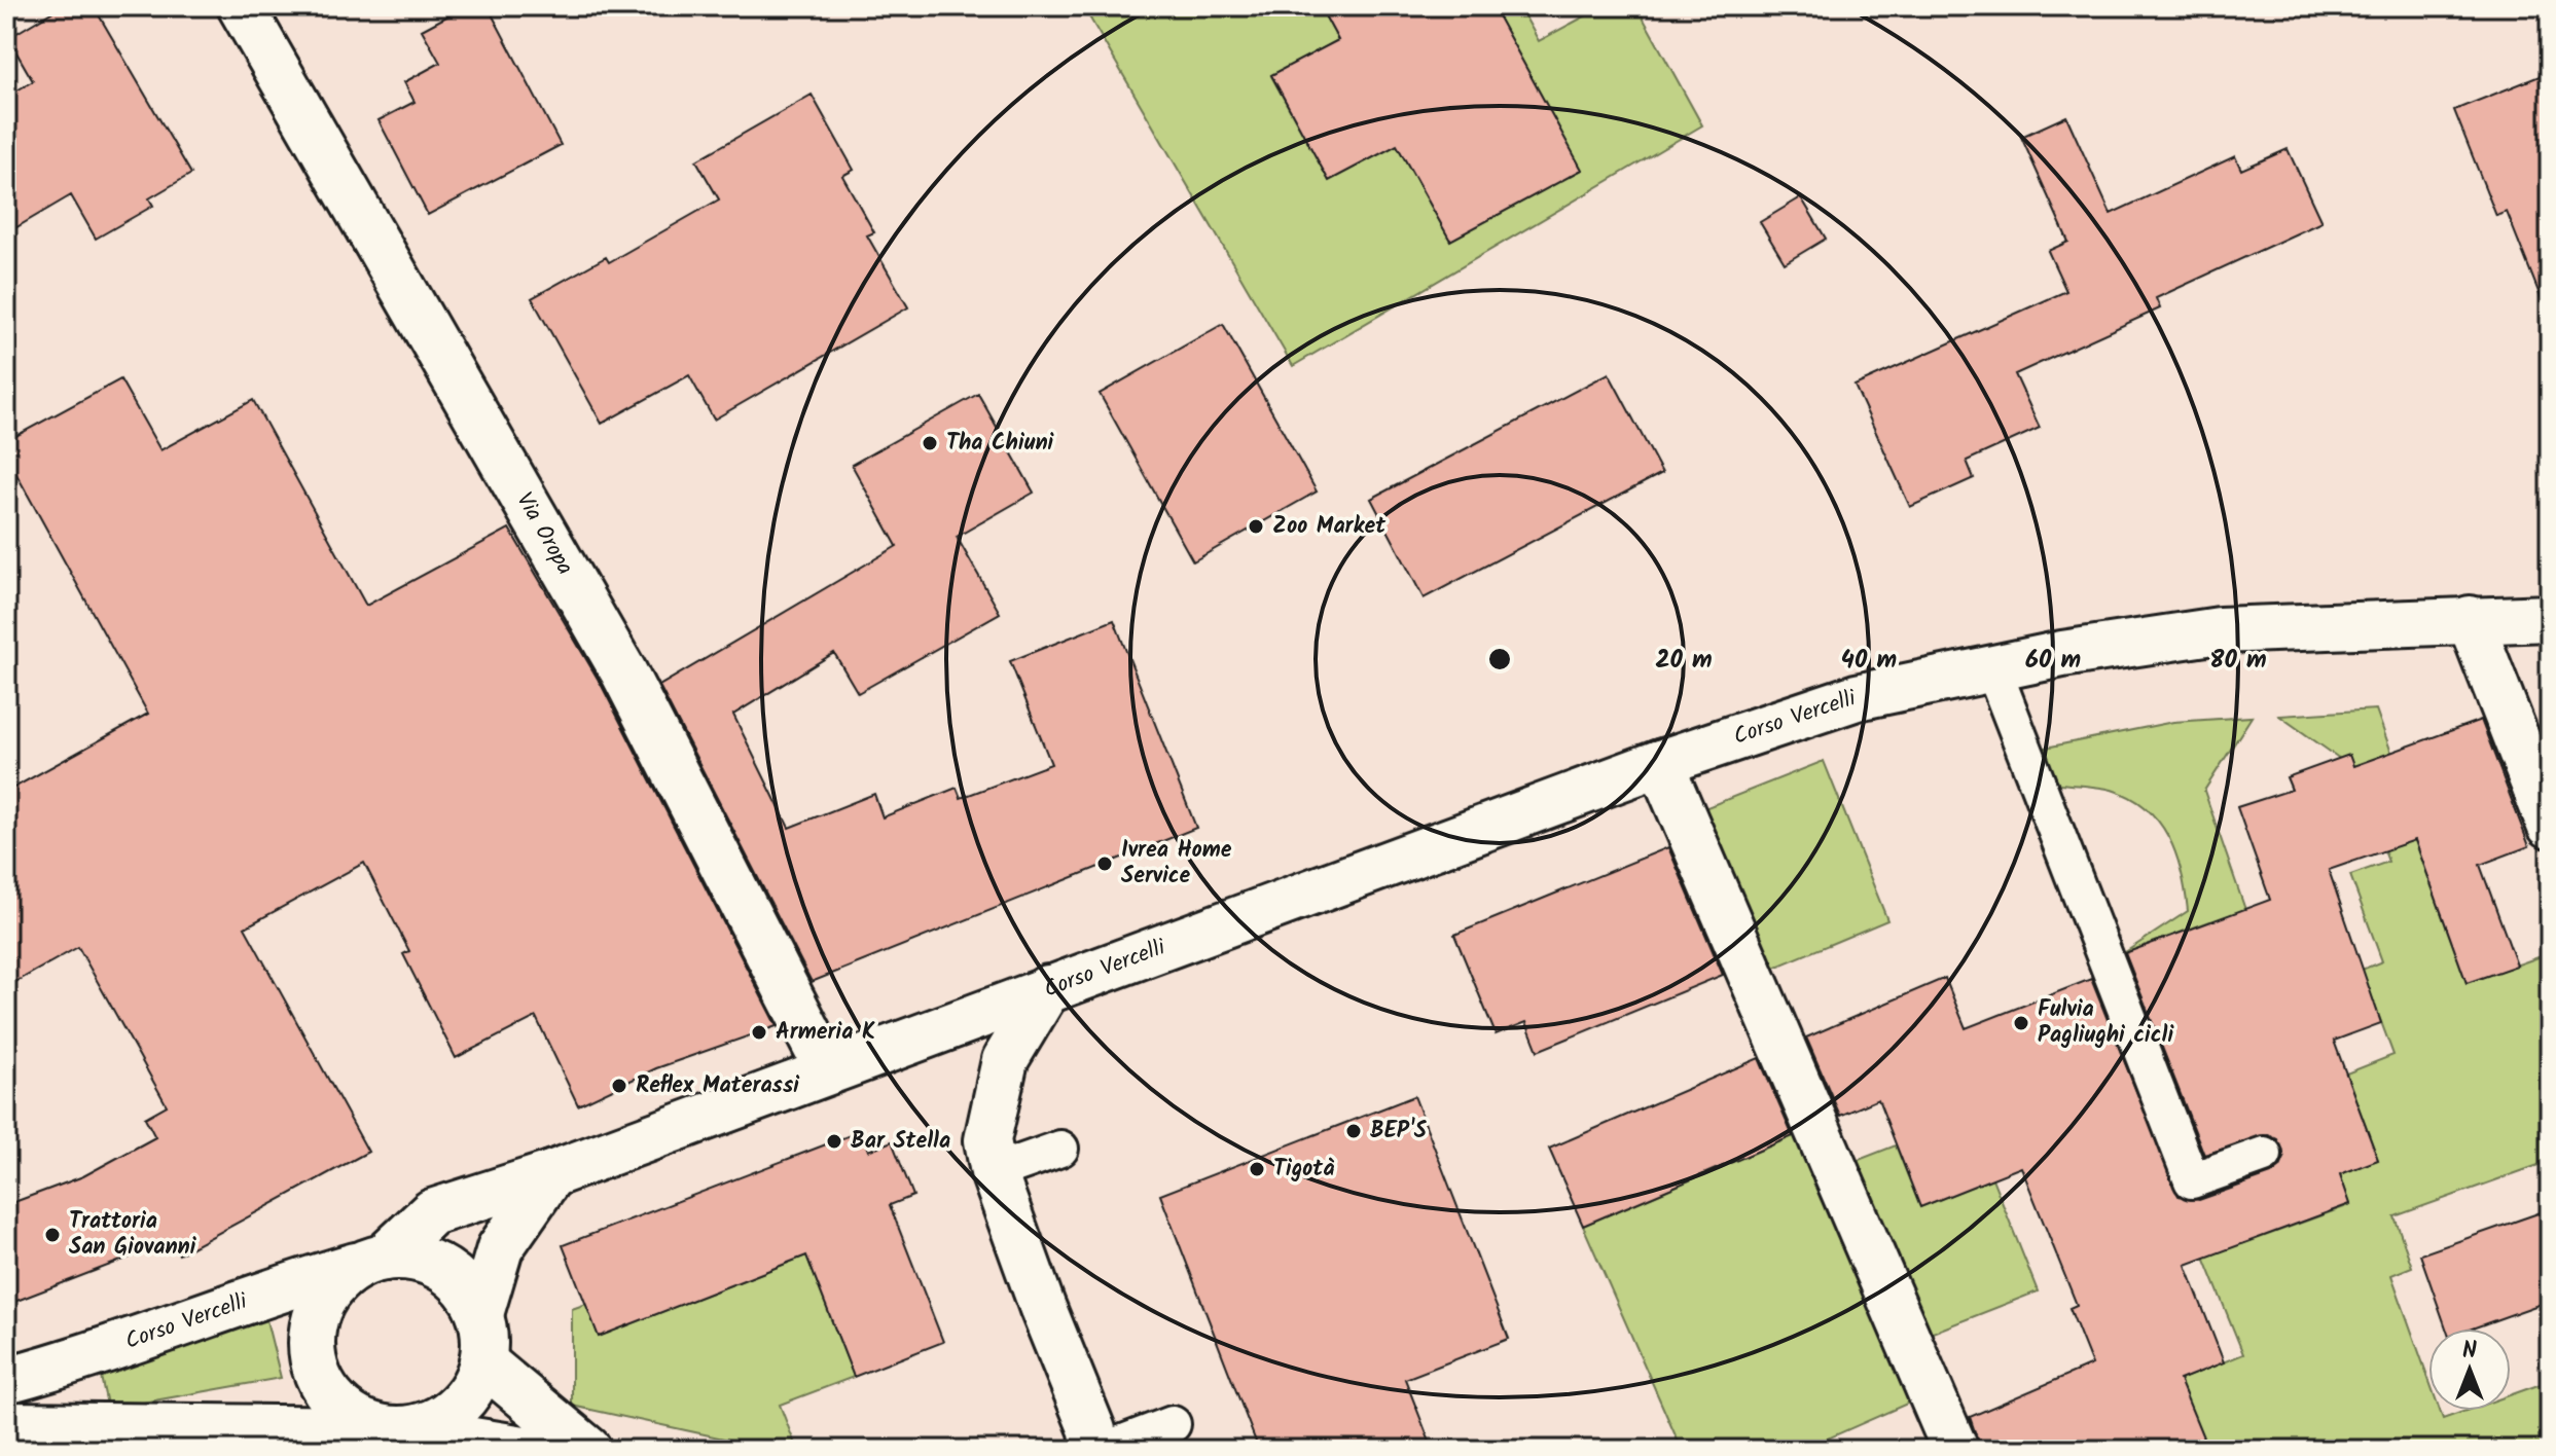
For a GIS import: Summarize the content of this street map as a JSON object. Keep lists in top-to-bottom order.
{
  "streets": {
    "main road": ["Via Oropa", "Corso Vercelli"]
  },
  "crossings": [
    ["Via Oropa", "Corso Vercelli"]
  ],
  "places": [
    "Tha Chiuni",
    "Zoo Market",
    "Ivrea Home Service",
    "Fulvia Pagliughi cicli",
    "Armeria K",
    "Reflex Materassi",
    "BEP'S",
    "Bar Stella",
    "Tigotà",
    "Trattoria San Giovanni"
  ],
  "north": "top",
  "rings": [
    "20 m",
    "40 m",
    "60 m",
    "80 m"
  ]
}
